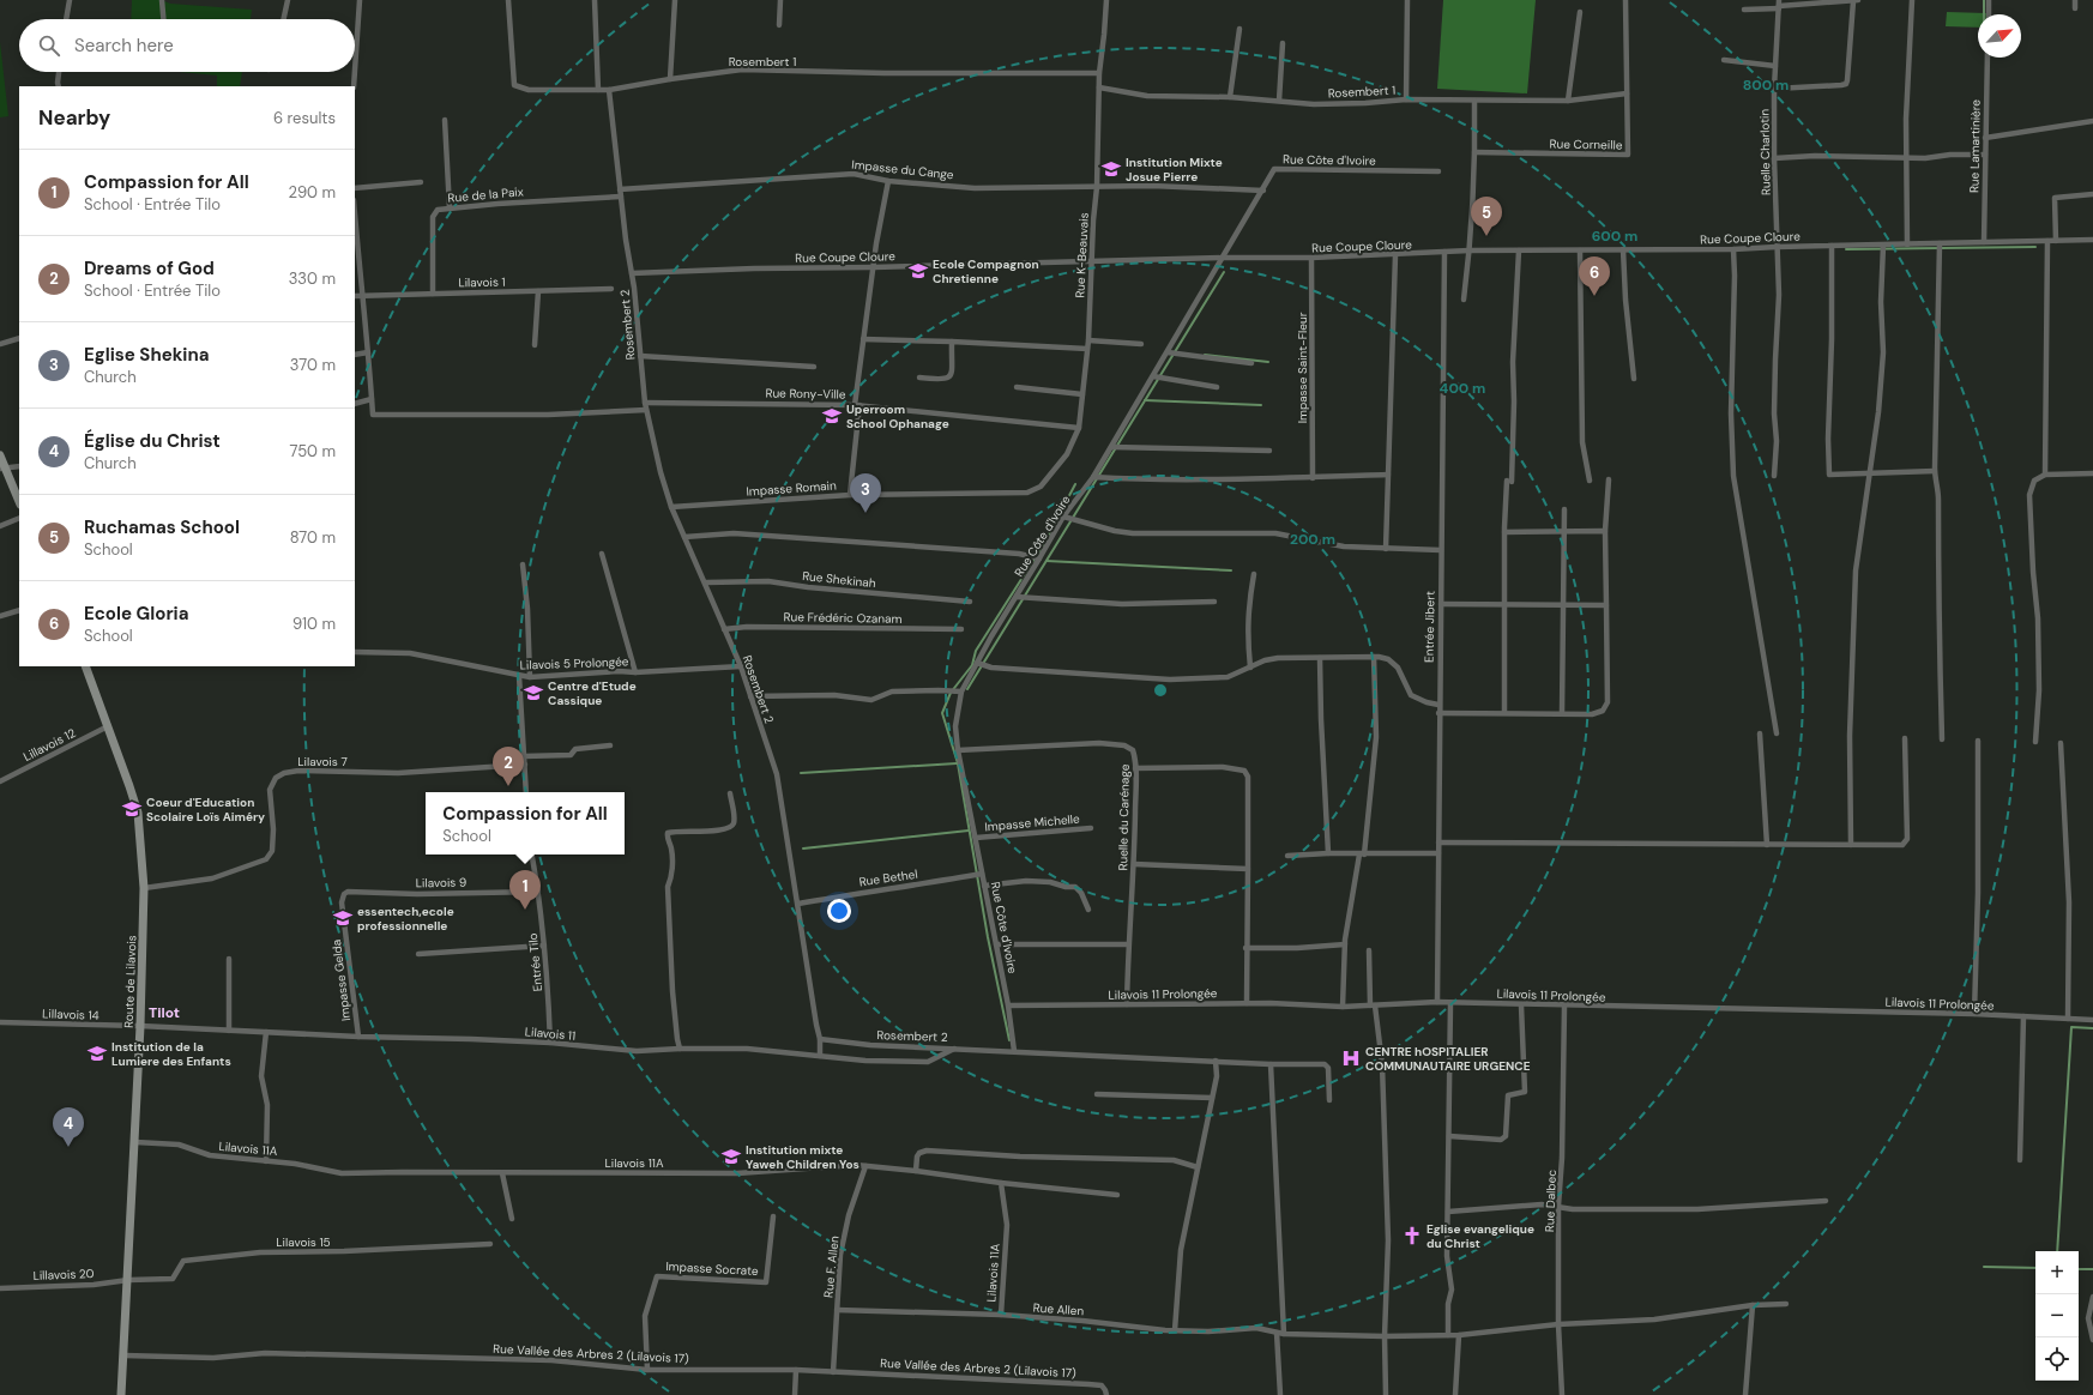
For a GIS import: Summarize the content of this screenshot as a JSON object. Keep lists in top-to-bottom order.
{
  "streets": {
    "main road": ["Route de Lilavois"],
    "street": [
      "Rosembert 1",
      "Rue Corneille",
      "Rue Lamartinière",
      "Ruelle Charlotin",
      "Rue Côte d'Ivoire",
      "Impasse du Cange",
      "Rue de la Paix",
      "Rue Coupe Cloure",
      "Rue K-Beauvais",
      "Lilavois 1",
      "Rosembert 2",
      "Impasse Saint-Fleur",
      "Rue Rony-Ville",
      "Impasse Romain",
      "Rue Shekinah",
      "Rue Frédéric Ozanam",
      "Entrée Jibert",
      "Lilavois 5 Prolongée",
      "Lillavois 12",
      "Lilavois 7",
      "Ruelle du Carénage",
      "Impasse Michelle",
      "Rue Bethel",
      "Lilavois 9",
      "Entrée Tilo",
      "Impasse Gelda",
      "Lilavois 11 Prolongée",
      "Lillavois 14",
      "Lilavois 11",
      "Lilavois 11A",
      "Rue Dalbec",
      "Lilavois 15",
      "Rue F. Allen",
      "Impasse Socrate",
      "Lillavois 20",
      "Rue Allen",
      "Rue Vallée des Arbres 2 (Lilavois 17)"
    ]
  },
  "crossings": [
    ["Rosembert 1", "Rue Corneille"],
    ["Rosembert 1", "Rue K-Beauvais"],
    ["Rosembert 1", "Rosembert 2"],
    ["Rue Lamartinière", "Rue Coupe Cloure"],
    ["Ruelle Charlotin", "Rue Coupe Cloure"],
    ["Rue Côte d'Ivoire", "Impasse du Cange"],
    ["Rue Côte d'Ivoire", "Rue Coupe Cloure"],
    ["Rue Côte d'Ivoire", "Rosembert 2"],
    ["Rue Côte d'Ivoire", "Ruelle du Carénage"],
    ["Rue Côte d'Ivoire", "Impasse Michelle"],
    ["Rue Côte d'Ivoire", "Rue Bethel"],
    ["Rue Côte d'Ivoire", "Lilavois 11 Prolongée"],
    ["Impasse du Cange", "Rue K-Beauvais"],
    ["Impasse du Cange", "Rosembert 2"],
    ["Rue de la Paix", "Lilavois 1"],
    ["Rue de la Paix", "Rosembert 2"],
    ["Rue Coupe Cloure", "Rue K-Beauvais"],
    ["Rue Coupe Cloure", "Rosembert 2"],
    ["Rue Coupe Cloure", "Impasse Saint-Fleur"],
    ["Rue Coupe Cloure", "Entrée Jibert"],
    ["Rue K-Beauvais", "Rue Rony-Ville"],
    ["Rue K-Beauvais", "Impasse Romain"],
    ["Rosembert 2", "Rue Rony-Ville"],
    ["Rosembert 2", "Impasse Romain"],
    ["Rosembert 2", "Rue Shekinah"],
    ["Rosembert 2", "Rue Frédéric Ozanam"],
    ["Rosembert 2", "Lilavois 5 Prolongée"],
    ["Rosembert 2", "Rue Bethel"],
    ["Rosembert 2", "Lilavois 11"],
    ["Entrée Jibert", "Lilavois 11 Prolongée"],
    ["Lillavois 12", "Route de Lilavois"],
    ["Lilavois 7", "Route de Lilavois"],
    ["Ruelle du Carénage", "Lilavois 11 Prolongée"],
    ["Lilavois 9", "Entrée Tilo"],
    ["Lilavois 9", "Impasse Gelda"],
    ["Entrée Tilo", "Lilavois 11"],
    ["Impasse Gelda", "Lilavois 11"],
    ["Route de Lilavois", "Lillavois 14"],
    ["Route de Lilavois", "Lilavois 11"],
    ["Route de Lilavois", "Lilavois 11A"],
    ["Route de Lilavois", "Lilavois 15"],
    ["Route de Lilavois", "Lillavois 20"],
    ["Route de Lilavois", "Rue Vallée des Arbres 2 (Lilavois 17)"],
    ["Lilavois 11 Prolongée", "Rue Dalbec"],
    ["Lillavois 14", "Lilavois 11"],
    ["Lilavois 11A", "Rue F. Allen"],
    ["Lilavois 11A", "Rue Allen"],
    ["Rue Dalbec", "Rue Allen"],
    ["Lilavois 15", "Lillavois 20"],
    ["Rue F. Allen", "Rue Allen"],
    ["Rue F. Allen", "Rue Vallée des Arbres 2 (Lilavois 17)"],
    ["Impasse Socrate", "Rue Vallée des Arbres 2 (Lilavois 17)"]
  ],
  "districts": ["Tilot"],
  "places": {
    "school or university": [
      "Institution Mixte Josue Pierre",
      "Ecole Compagnon Chretienne",
      "Uperroom School Ophanage",
      "Centre d'Etude Cassique",
      "Coeur d'Education Scolaire Loïs Aiméry",
      "essentech,ecole professionnelle",
      "Institution de la Lumiere des Enfants",
      "Institution mixte Yaweh Children Yos"
    ],
    "hospital": ["CENTRE hOSPITALIER COMMUNAUTAIRE URGENCE"],
    "church": ["Eglise evangelique du Christ"]
  },
  "north": "top right",
  "page": {
    "search": "Search here",
    "heading": ["Nearby", "6 results"],
    "list": [
      {
        "mark": "1",
        "name": "Compassion for All",
        "note": "School · Entrée Tilo",
        "value": "290 m"
      },
      {
        "mark": "2",
        "name": "Dreams of God",
        "note": "School · Entrée Tilo",
        "value": "330 m"
      },
      {
        "mark": "3",
        "name": "Eglise Shekina",
        "note": "Church",
        "value": "370 m"
      },
      {
        "mark": "4",
        "name": "Église du Christ",
        "note": "Church",
        "value": "750 m"
      },
      {
        "mark": "5",
        "name": "Ruchamas School",
        "note": "School",
        "value": "870 m"
      },
      {
        "mark": "6",
        "name": "Ecole Gloria",
        "note": "School",
        "value": "910 m"
      }
    ],
    "pins": [
      "5",
      "6",
      "3",
      "2",
      "1",
      "4"
    ],
    "popup": ["Compassion for All", "School"],
    "map_buttons": ["+", "−"]
  },
  "rings": [
    "800 m",
    "600 m",
    "400 m",
    "200 m"
  ]
}
